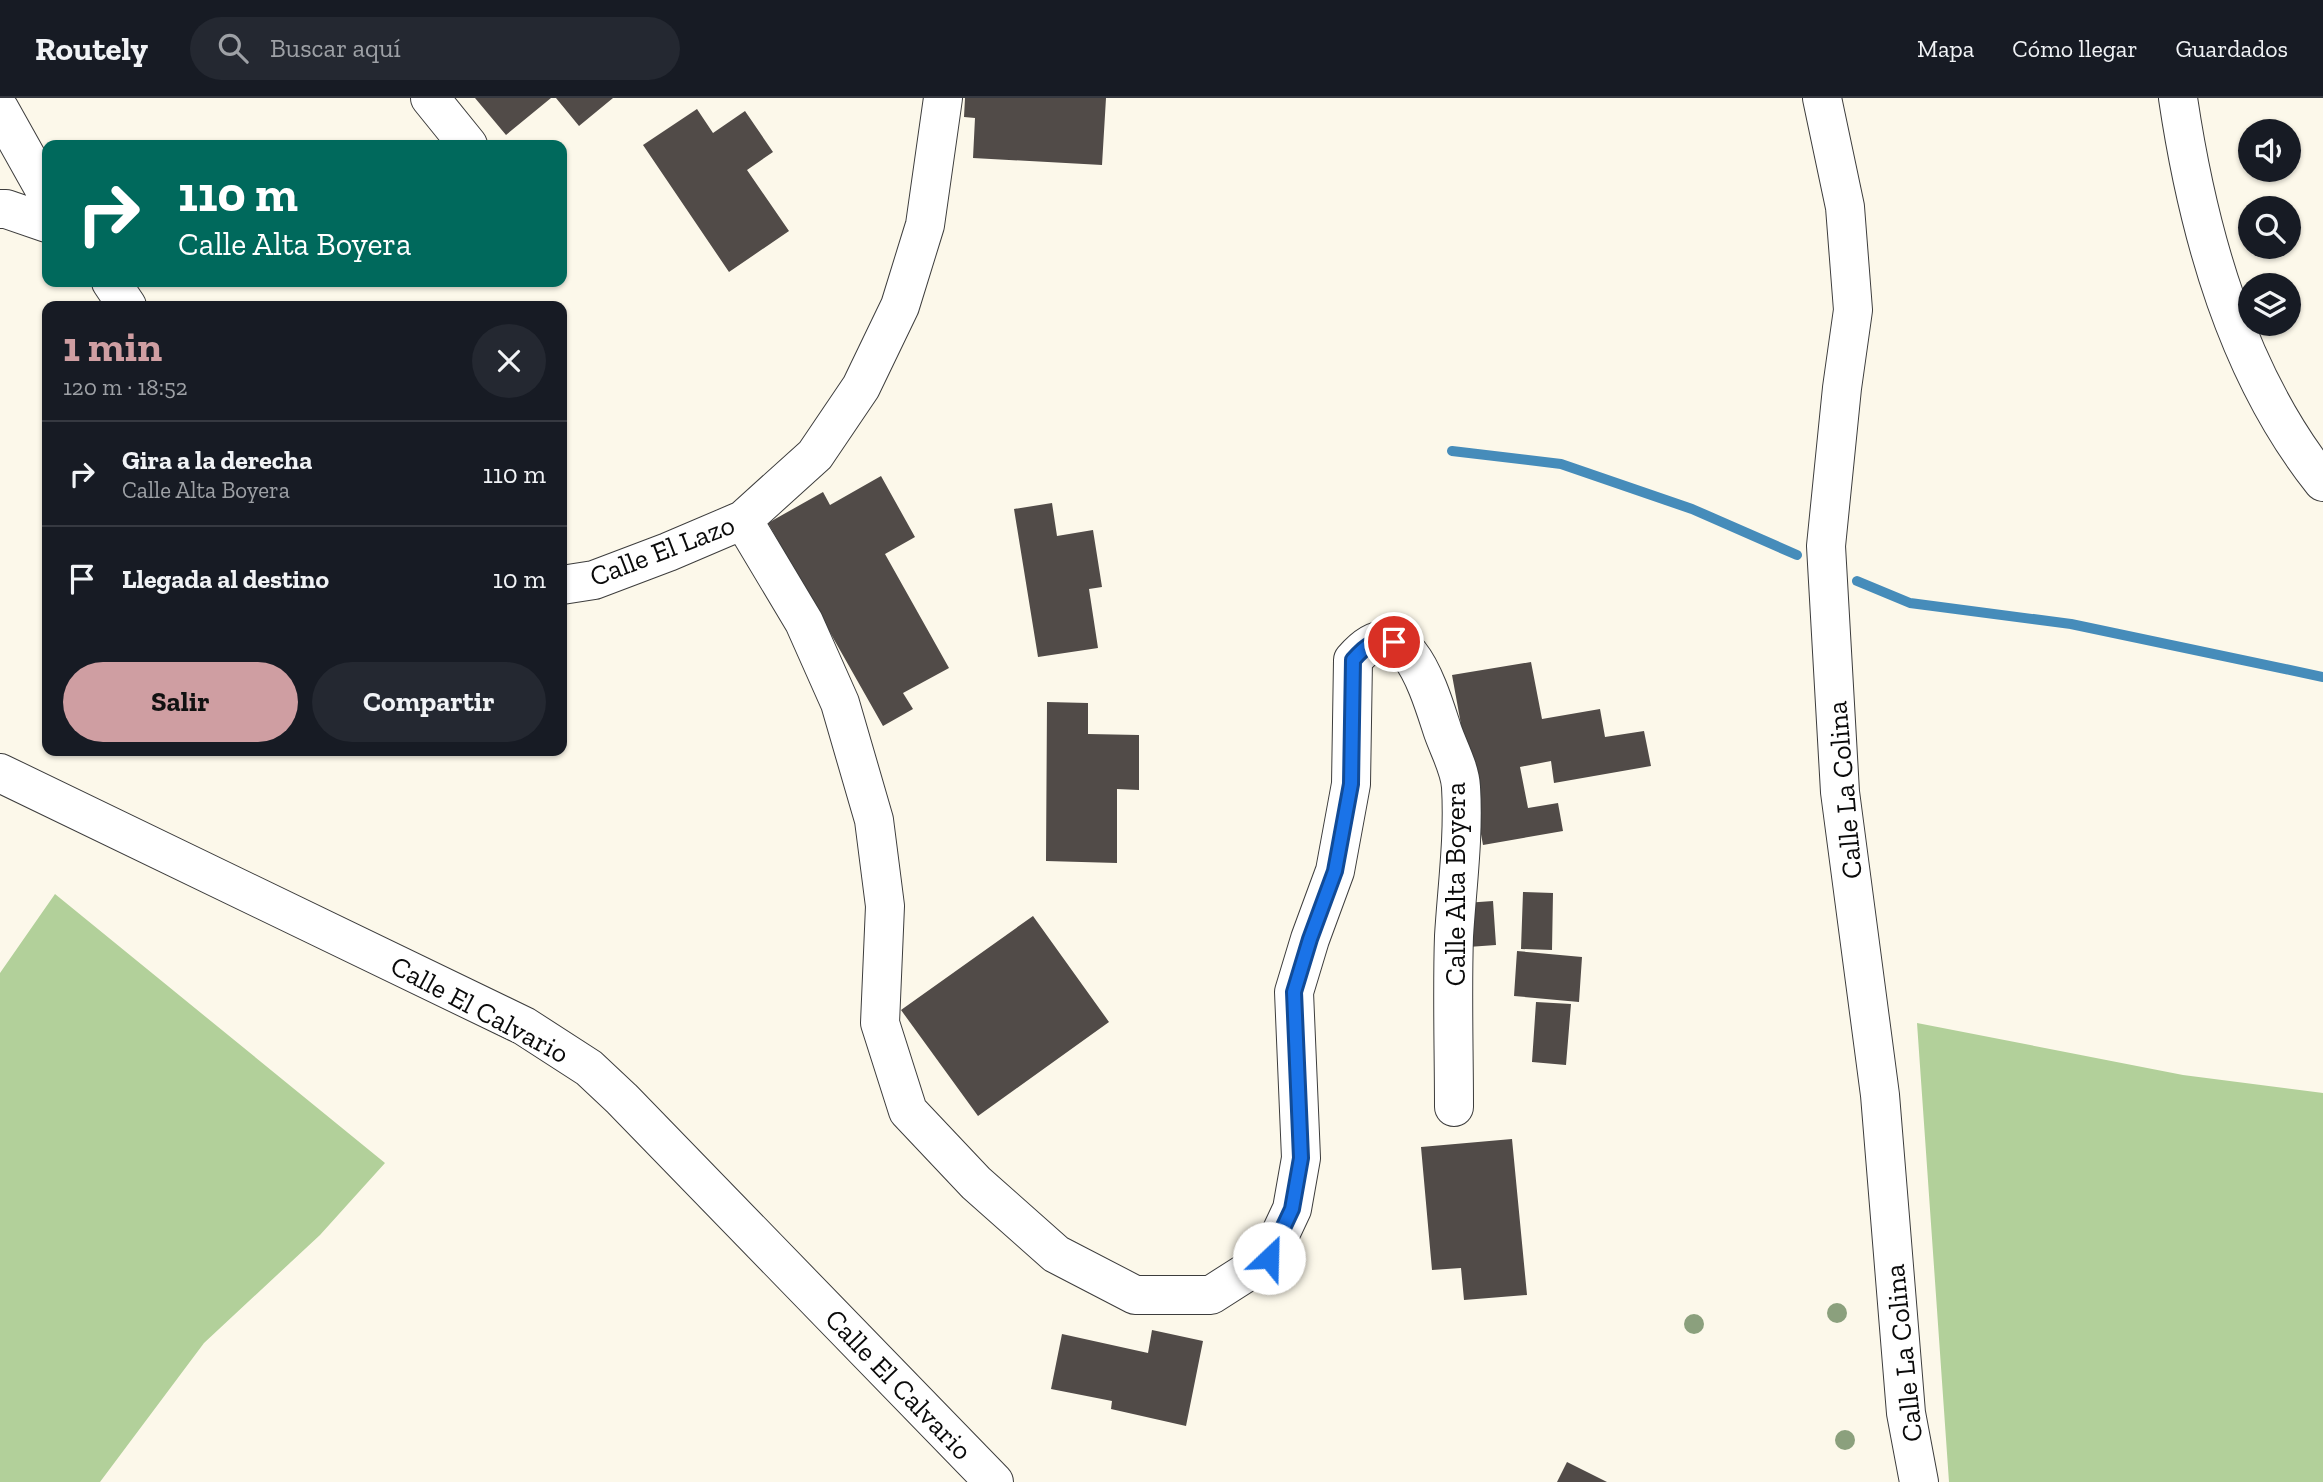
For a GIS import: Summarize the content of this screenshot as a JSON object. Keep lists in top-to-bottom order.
{
  "streets": {
    "street": [
      "Calle El Lazo",
      "Calle La Colina",
      "Calle Alta Boyera",
      "Calle El Calvario"
    ]
  },
  "crossings": [
    ["Calle El Lazo", "Calle Alta Boyera"]
  ],
  "page": {
    "header": "Routely",
    "search": "Buscar aquí",
    "nav": ["Mapa", "Cómo llegar", "Guardados"],
    "turn": ["110 m", "Calle Alta Boyera"],
    "heading": ["1 min", "120 m · 18:52"],
    "list": [
      {
        "name": "Gira a la derecha",
        "note": "Calle Alta Boyera",
        "value": "110 m"
      },
      {
        "name": "Llegada al destino",
        "value": "10 m"
      }
    ],
    "buttons": ["Salir", "Compartir"]
  }
}
